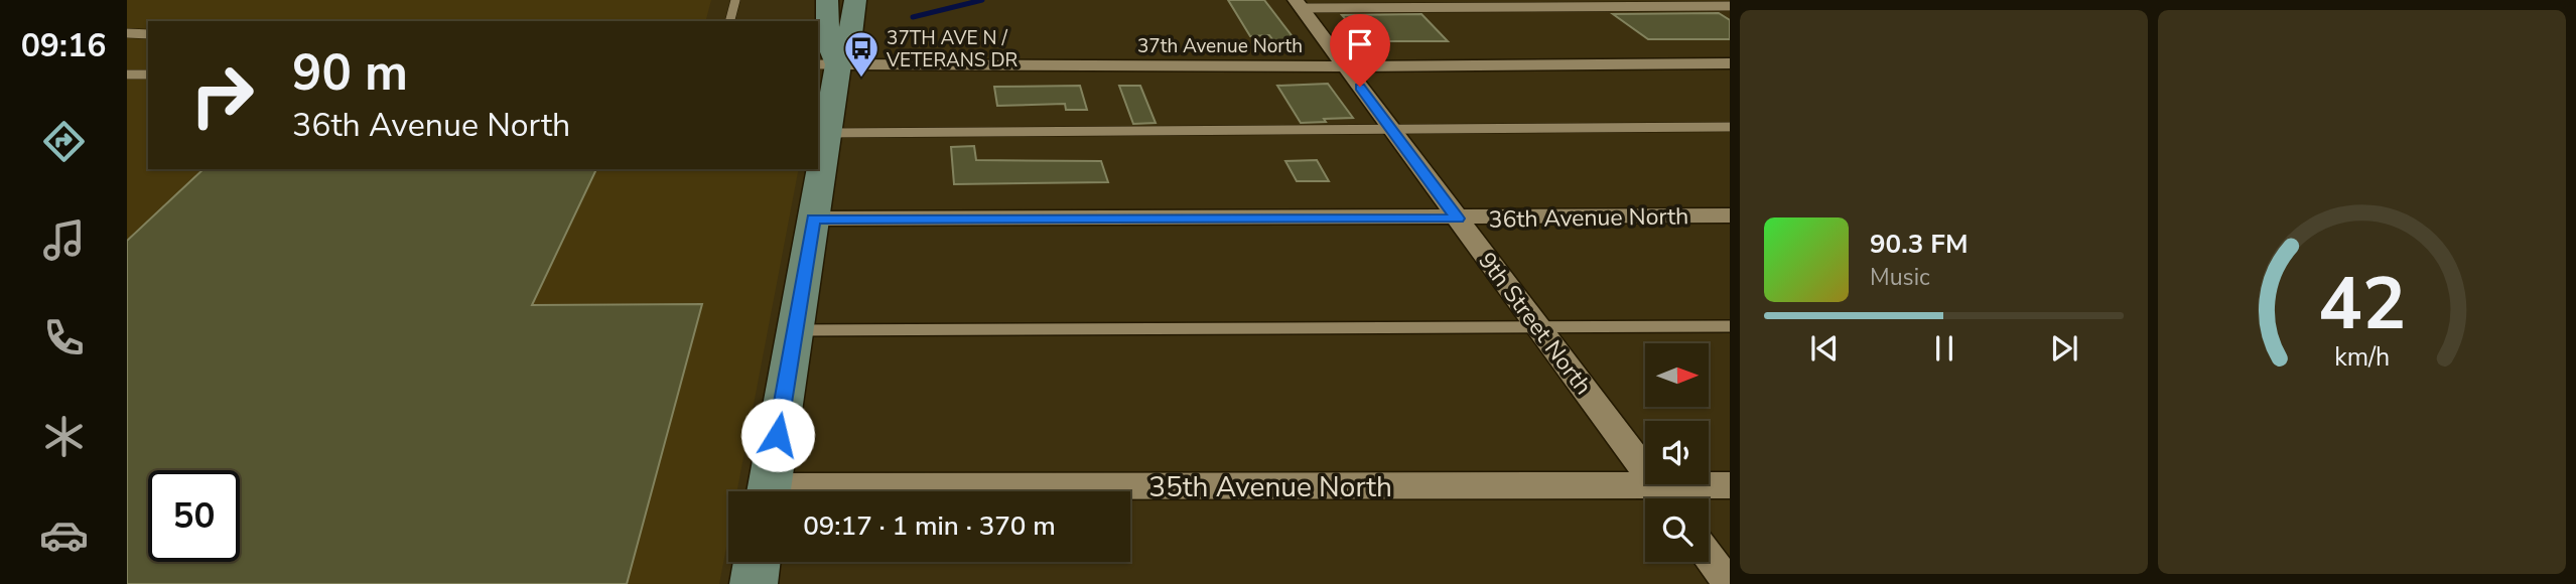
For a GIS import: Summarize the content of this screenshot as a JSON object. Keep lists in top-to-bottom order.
{
  "streets": {
    "street": [
      "37th Avenue North",
      "36th Avenue North",
      "9th Street North",
      "35th Avenue North"
    ]
  },
  "crossings": [
    ["37th Avenue North", "9th Street North"],
    ["36th Avenue North", "9th Street North"],
    ["9th Street North", "35th Avenue North"]
  ],
  "places": {
    "bus stop": ["37TH AVE N / VETERANS DR"]
  },
  "north": "right",
  "page": {
    "tabs": "09:16",
    "turn": ["90 m", "36th Avenue North"],
    "song": ["90.3 FM", "Music"],
    "limit": "50",
    "trip": "09:17 · 1 min · 370 m",
    "gauge": ["42", "km/h"]
  }
}
